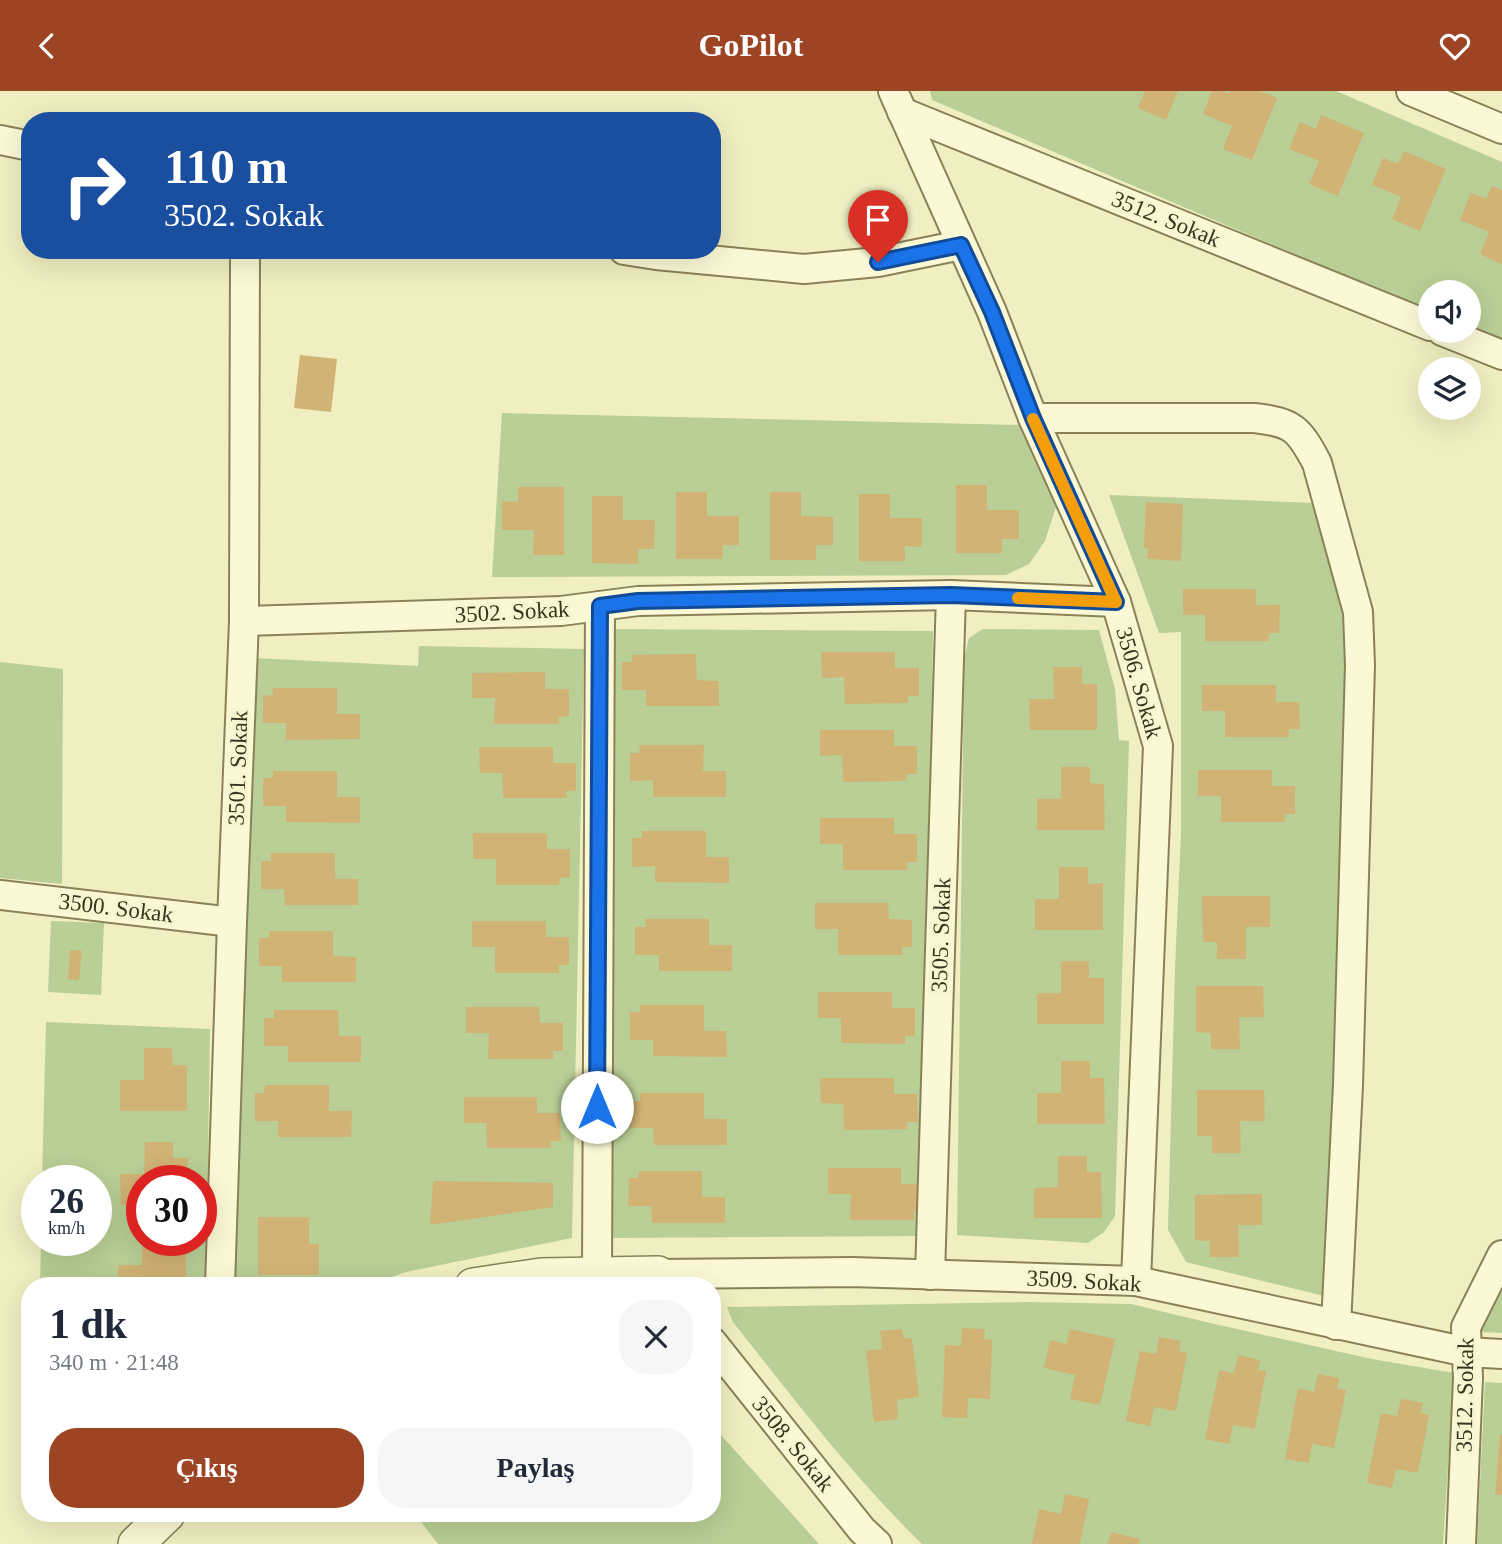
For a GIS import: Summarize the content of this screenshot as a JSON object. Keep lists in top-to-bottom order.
{
  "streets": {
    "street": [
      "3512. Sokak",
      "3502. Sokak",
      "3506. Sokak",
      "3501. Sokak",
      "3500. Sokak",
      "3505. Sokak",
      "3509. Sokak",
      "3508. Sokak"
    ]
  },
  "crossings": [
    ["3512. Sokak", "3506. Sokak"],
    ["3512. Sokak", "3509. Sokak"],
    ["3502. Sokak", "3506. Sokak"],
    ["3502. Sokak", "3501. Sokak"],
    ["3502. Sokak", "3505. Sokak"],
    ["3506. Sokak", "3509. Sokak"],
    ["3501. Sokak", "3500. Sokak"],
    ["3505. Sokak", "3509. Sokak"]
  ],
  "page": {
    "header": "GoPilot",
    "turn": ["110 m", "3502. Sokak"],
    "speed": "26 km/h",
    "limit": "30",
    "heading": ["1 dk", "340 m · 21:48"],
    "buttons": ["Çıkış", "Paylaş"]
  }
}
